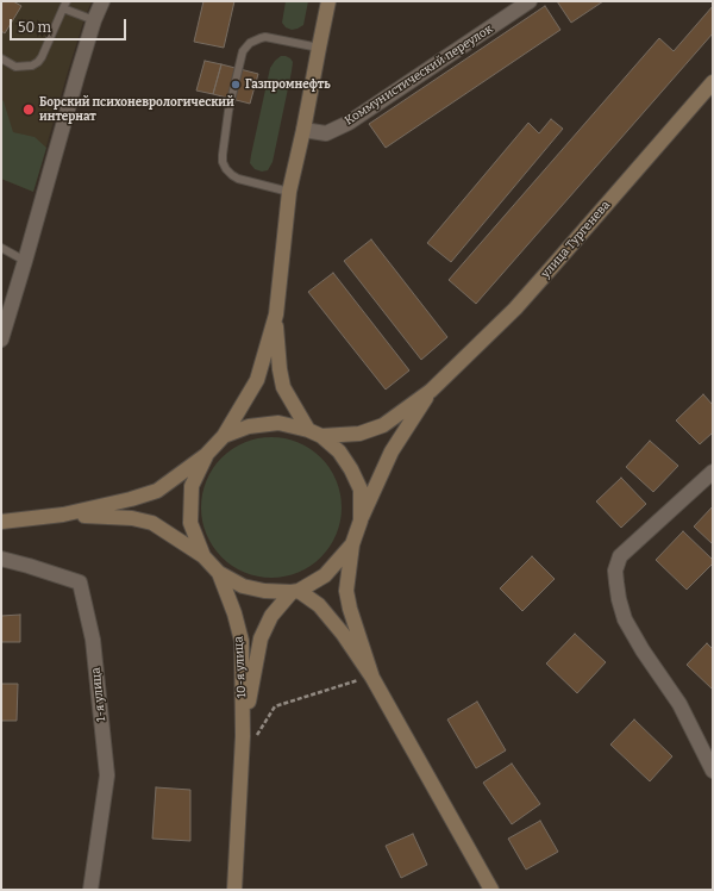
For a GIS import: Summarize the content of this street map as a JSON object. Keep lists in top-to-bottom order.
{
  "streets": {
    "street": [
      "Коммунистический переулок",
      "улица Тургенева",
      "10-я улица",
      "1-я улица"
    ]
  },
  "places": ["Газпромнефть", "Борский психоневрологический интернат"],
  "scale_bar": "50 m"
}
